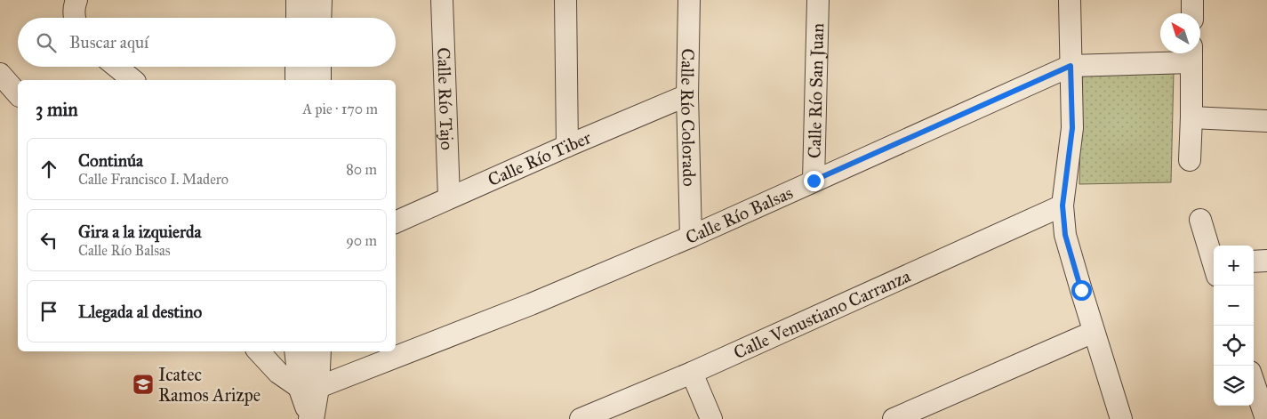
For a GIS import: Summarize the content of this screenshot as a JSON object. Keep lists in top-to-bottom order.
{
  "streets": {
    "street": [
      "Calle Río San Juan",
      "Calle Río Tajo",
      "Calle Río Colorado",
      "Calle Río Tiber",
      "Calle Río Balsas",
      "Calle Venustiano Carranza"
    ]
  },
  "crossings": [
    ["Calle Río San Juan", "Calle Río Balsas"],
    ["Calle Río Tajo", "Calle Río Tiber"],
    ["Calle Río Colorado", "Calle Río Tiber"],
    ["Calle Río Colorado", "Calle Río Balsas"]
  ],
  "places": {
    "school or university": ["Icatec Ramos Arizpe"]
  },
  "north": "top left",
  "page": {
    "search": "Buscar aquí",
    "heading": ["3 min", "A pie · 170 m"],
    "list": [
      ["Continúa", "Calle Francisco I. Madero", "80 m"],
      ["Gira a la izquierda", "Calle Río Balsas", "90 m"],
      "Llegada al destino"
    ],
    "map_buttons": ["+", "−"]
  }
}
